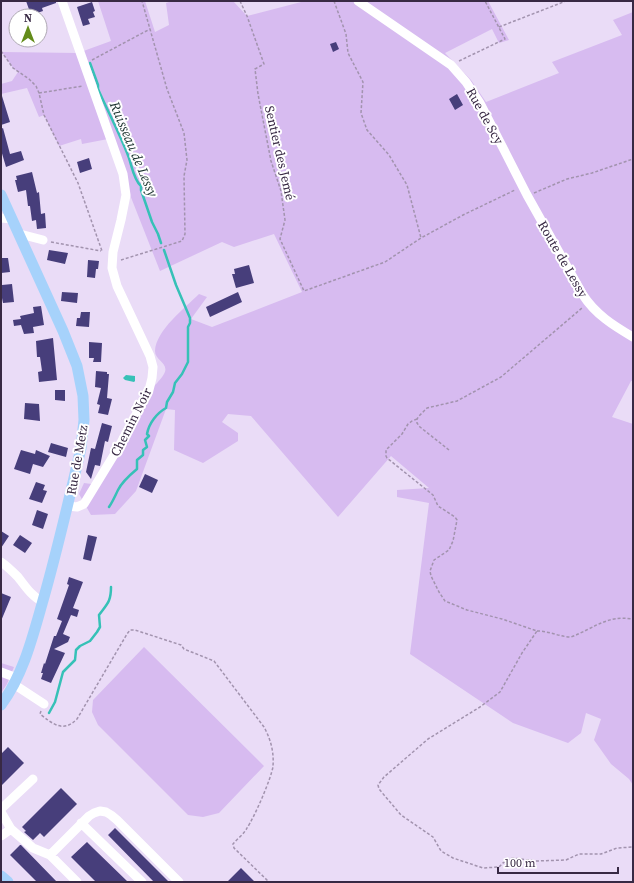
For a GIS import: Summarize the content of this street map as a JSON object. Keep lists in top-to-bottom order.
{
  "streets": {
    "main road": ["Rue de Metz"],
    "street": ["Rue de Scy", "Route de Lessy", "Chemin Noir"],
    "path": ["Sentier des Jemé"]
  },
  "crossings": [
    ["Rue de Scy", "Route de Lessy"],
    ["Chemin Noir", "Rue de Metz"]
  ],
  "water": ["Ruisseau de Lessy"],
  "scale_bar": "100 m",
  "north": "top"
}
